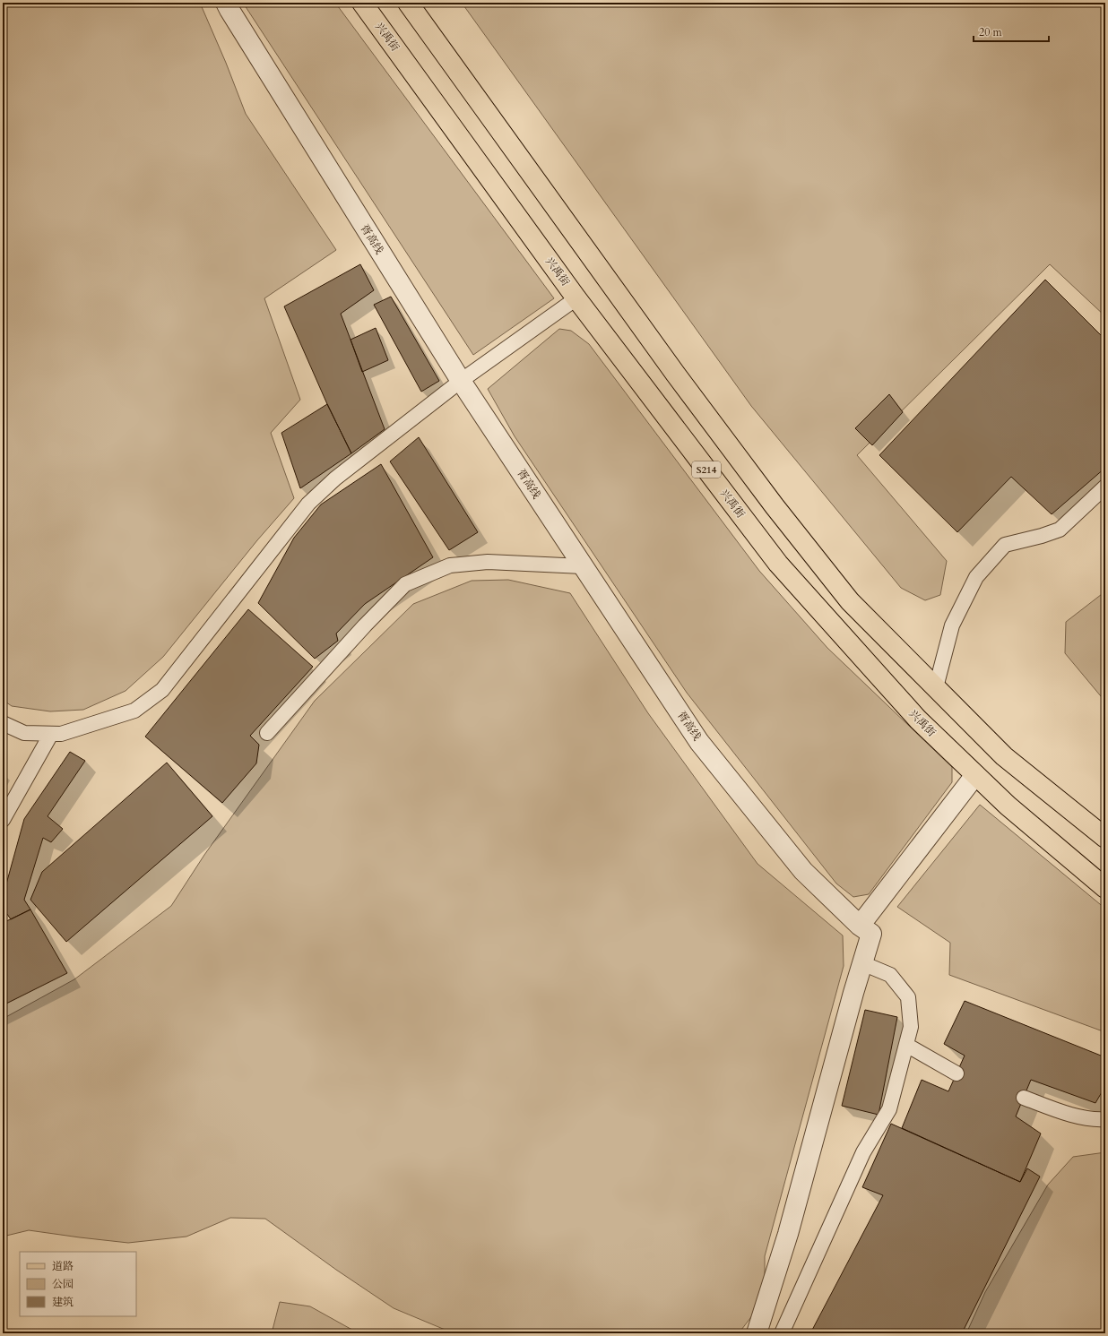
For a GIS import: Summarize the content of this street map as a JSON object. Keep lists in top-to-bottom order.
{
  "streets": {
    "main road": ["兴禹街", "S214"],
    "street": ["胥高线"]
  },
  "legend": ["道路", "公园", "建筑"],
  "scale_bar": "20 m"
}
